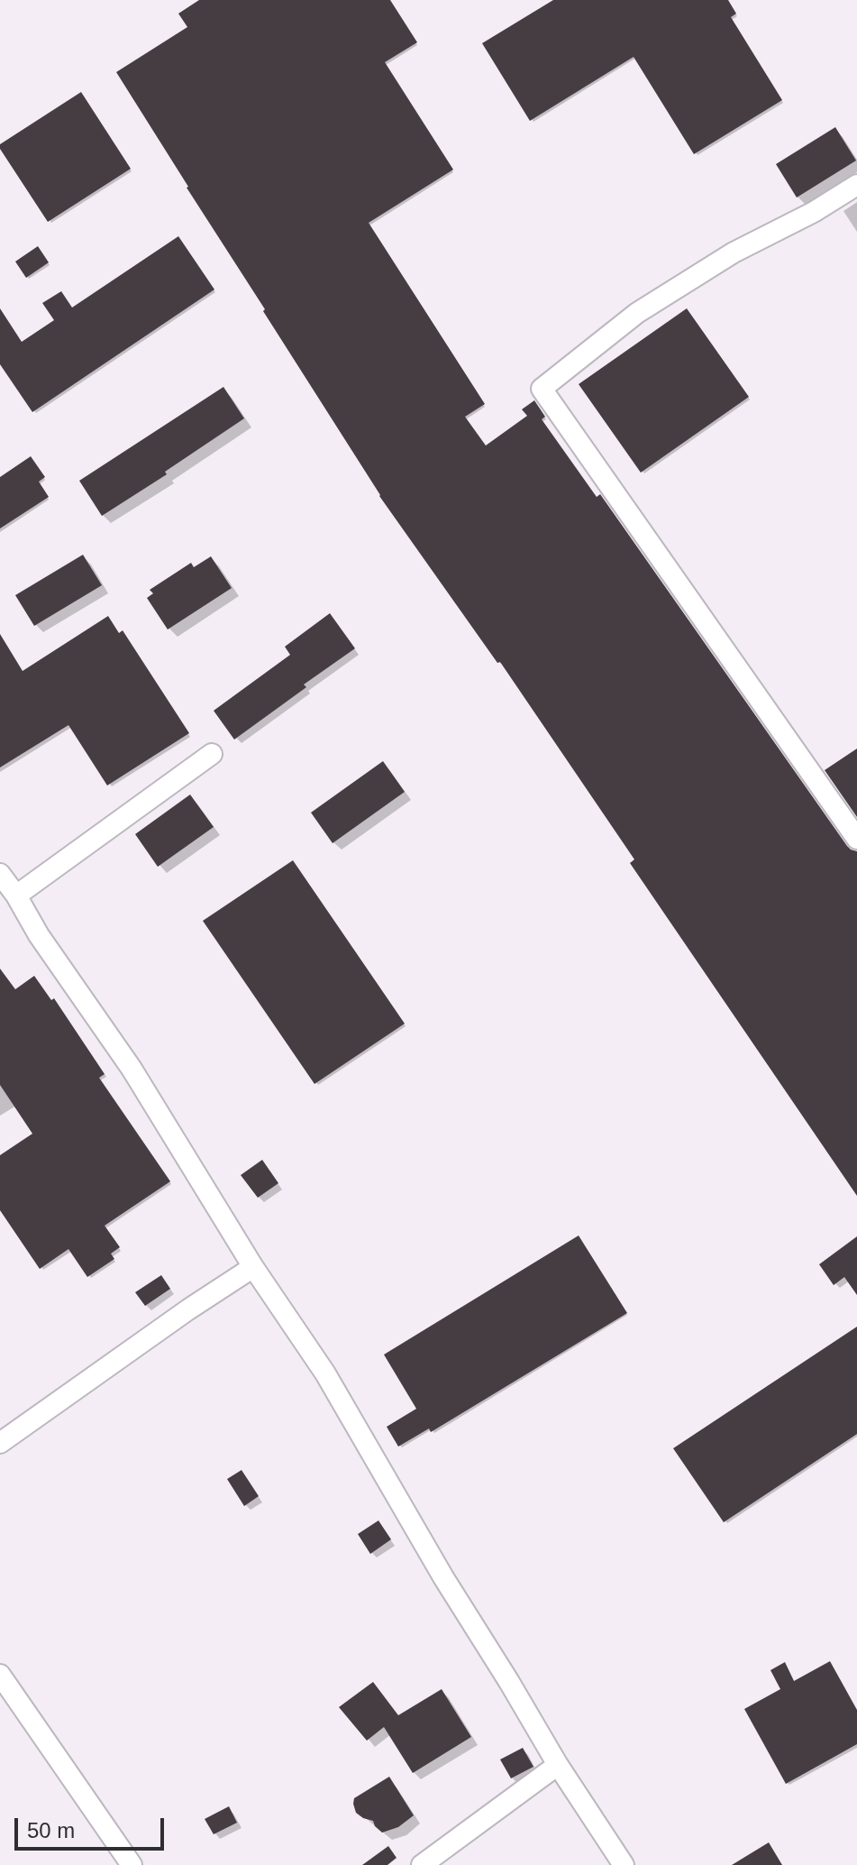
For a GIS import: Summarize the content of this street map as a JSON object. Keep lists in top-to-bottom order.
{
  "scale_bar": "50 m"
}
